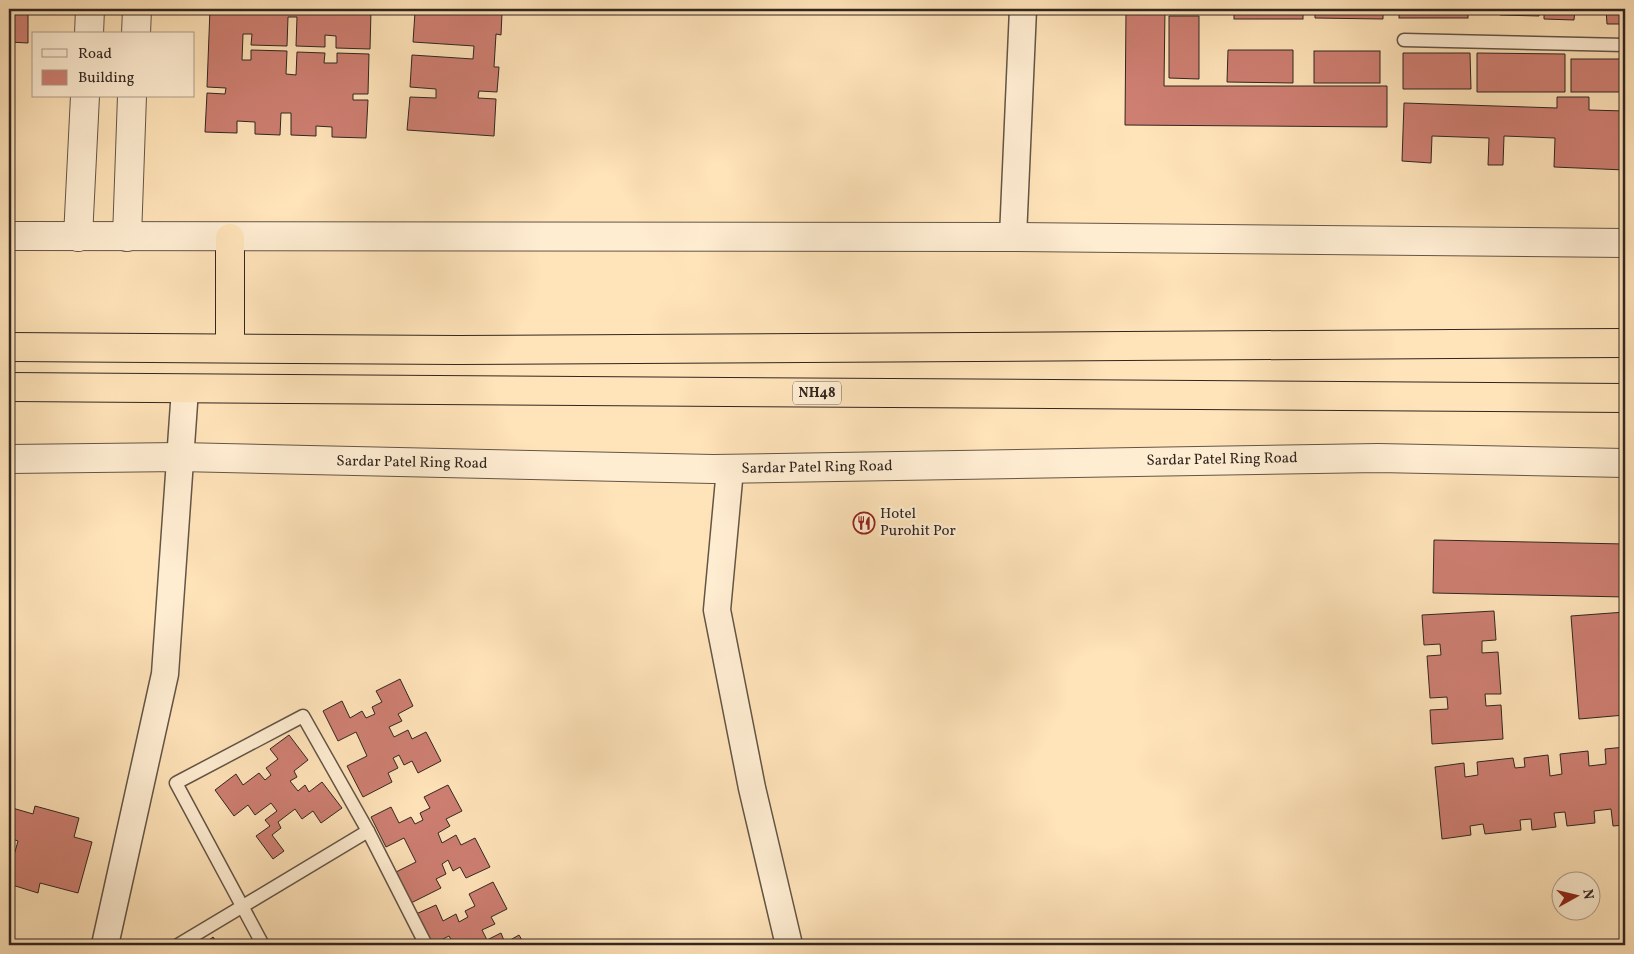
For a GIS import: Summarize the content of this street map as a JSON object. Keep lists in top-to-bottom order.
{
  "streets": {
    "highway": ["NH48"],
    "street": ["Sardar Patel Ring Road"]
  },
  "places": {
    "restaurant": ["Hotel Purohit Por"]
  },
  "legend": ["Road", "Building"],
  "north": "right"
}
